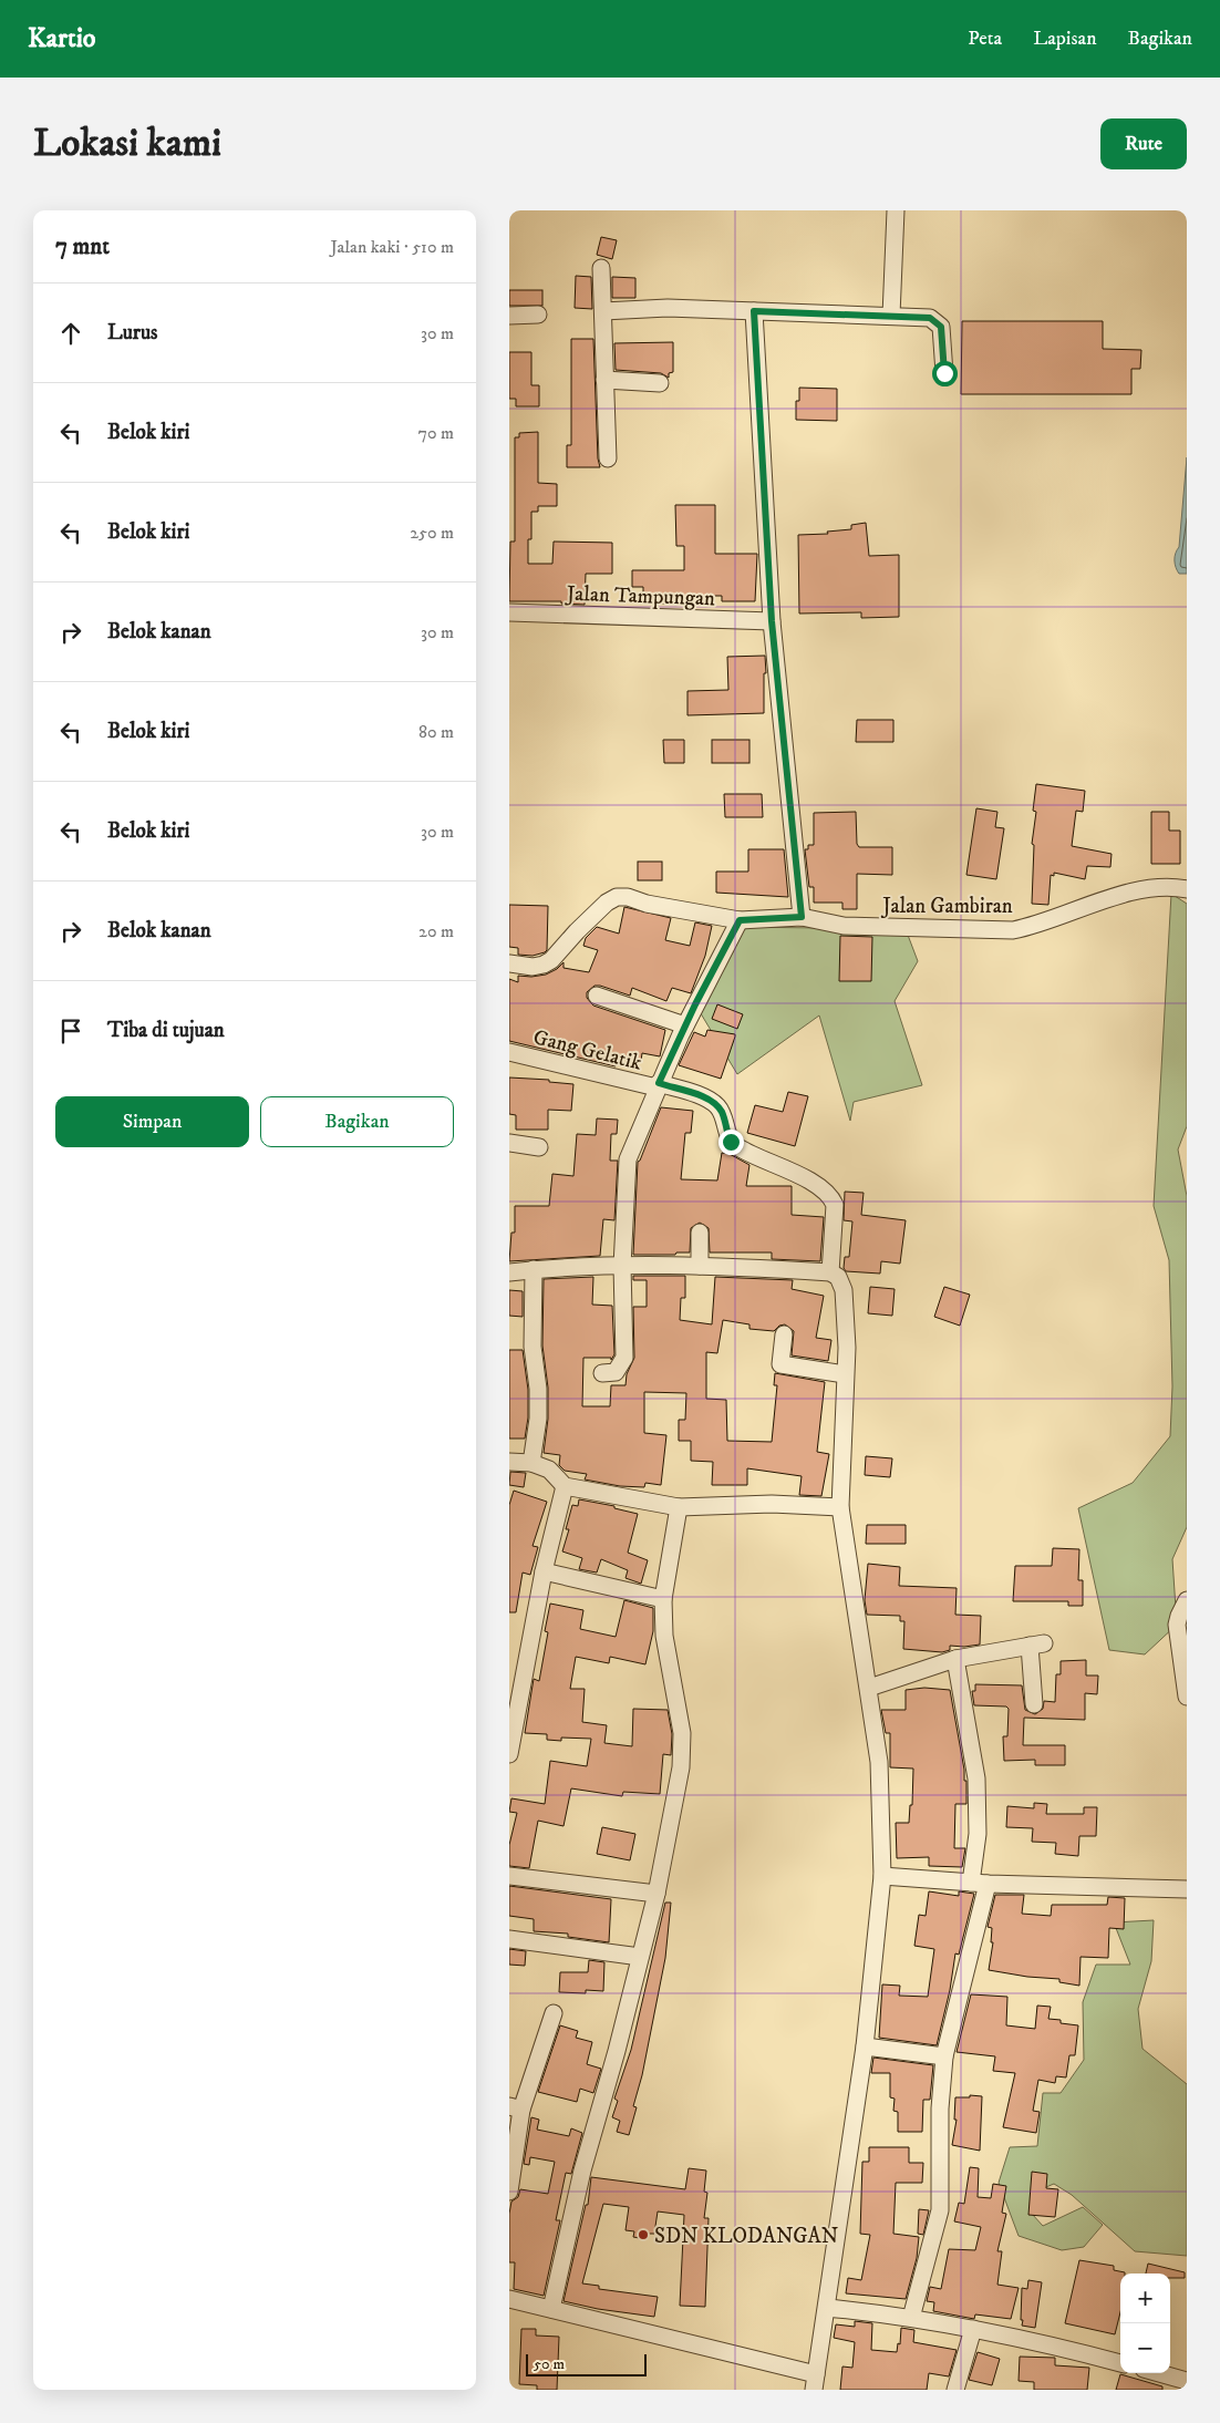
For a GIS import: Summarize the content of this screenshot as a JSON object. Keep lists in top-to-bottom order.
{
  "streets": {
    "street": ["Jalan Tampungan", "Jalan Gambiran", "Gang Gelatik"]
  },
  "places": ["SDN KLODANGAN"],
  "scale_bar": "50 m",
  "page": {
    "header": "Kartio",
    "nav": ["Peta", "Lapisan", "Bagikan"],
    "buttons": [
      "Rute",
      ["Simpan", "Bagikan"]
    ],
    "title": "Lokasi kami",
    "heading": ["7 mnt", "Jalan kaki · 510 m"],
    "list": [
      ["Lurus", "30 m"],
      ["Belok kiri", "70 m"],
      ["Belok kiri", "250 m"],
      ["Belok kanan", "30 m"],
      ["Belok kiri", "80 m"],
      ["Belok kiri", "30 m"],
      ["Belok kanan", "20 m"],
      "Tiba di tujuan"
    ],
    "map_buttons": ["+", "−"],
    "scale": "50 m"
  }
}
